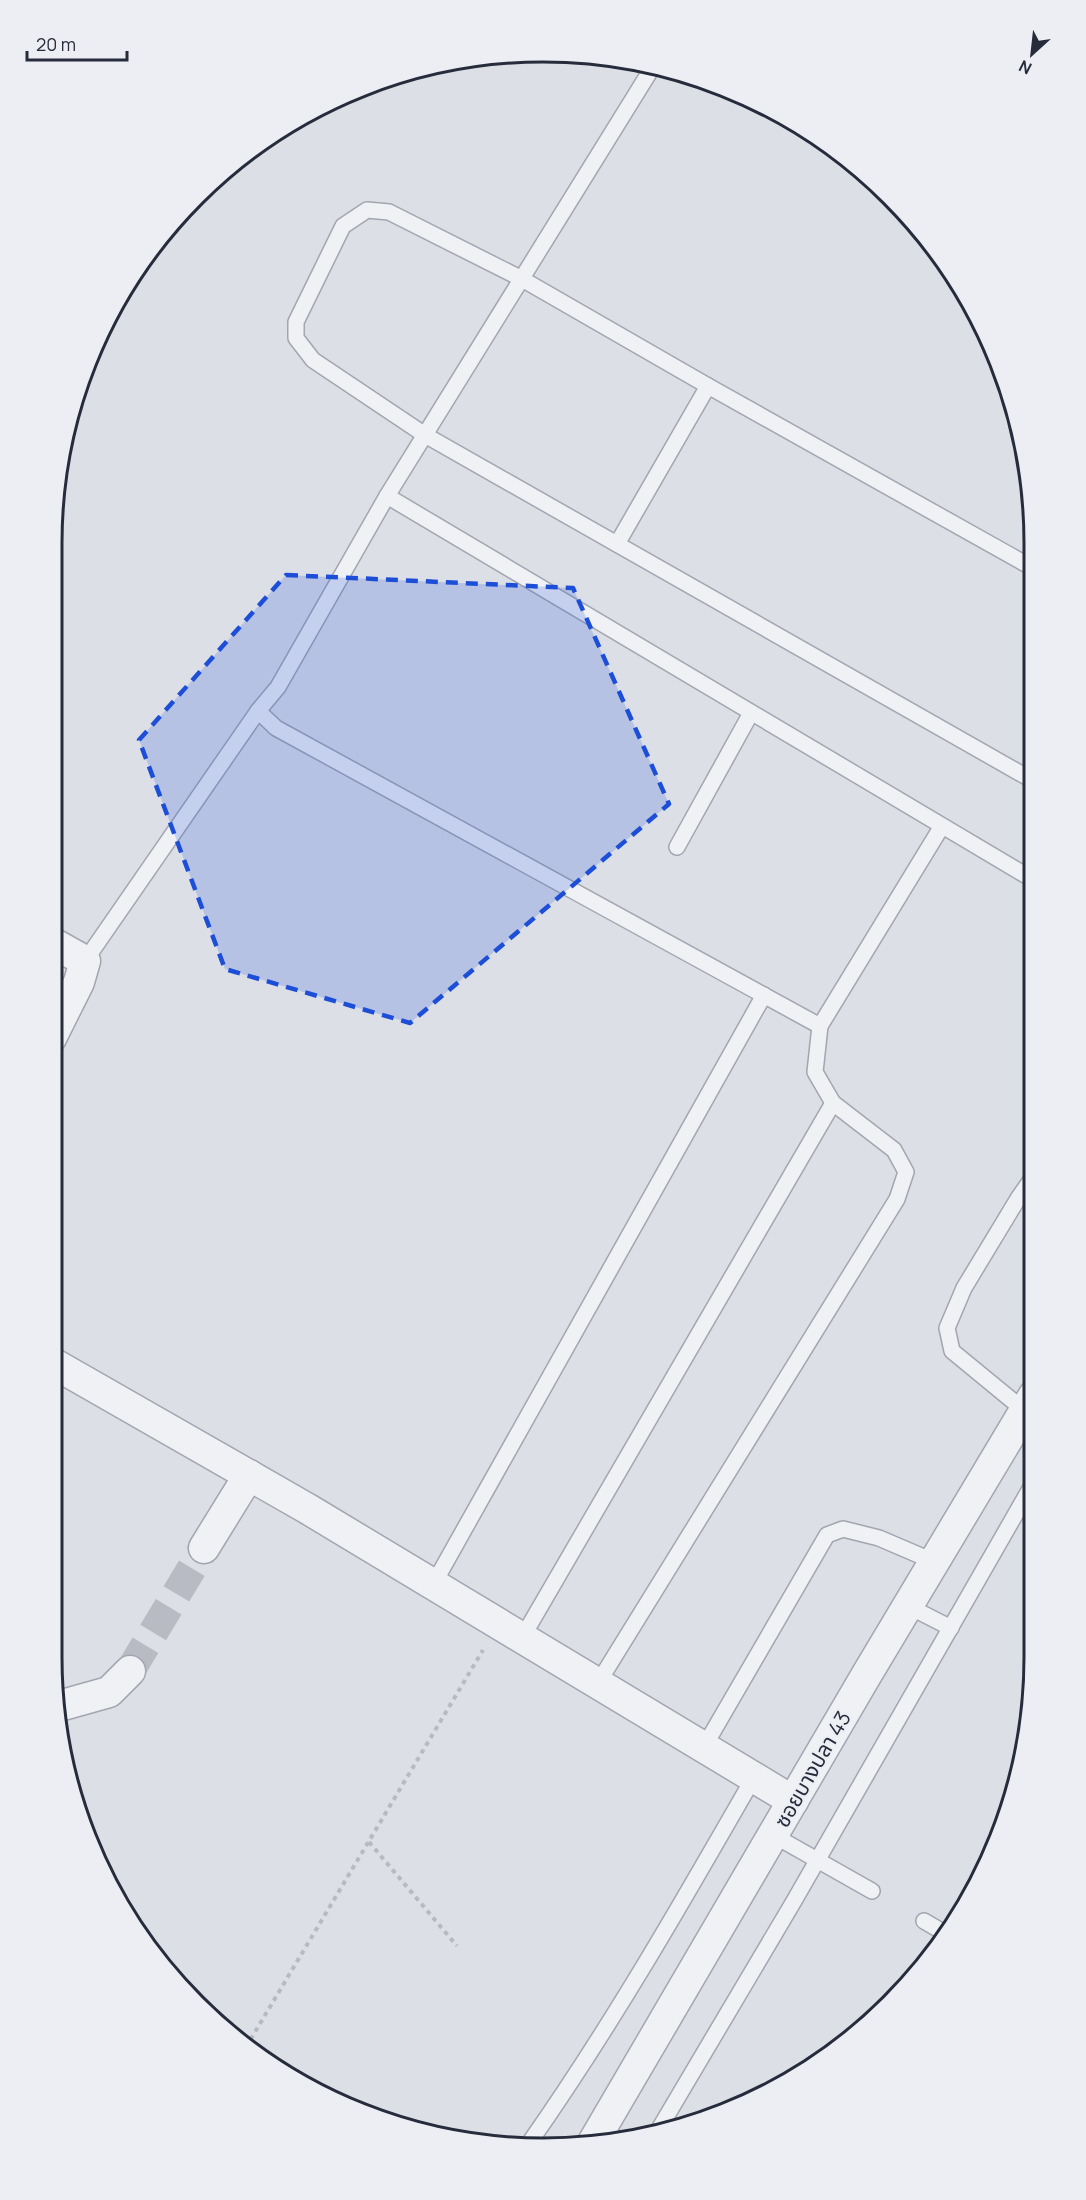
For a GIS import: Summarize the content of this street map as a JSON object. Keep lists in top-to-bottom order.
{
  "streets": {
    "street": ["ซอยบางปลา 43"]
  },
  "scale_bar": "20 m",
  "north": "bottom left"
}
